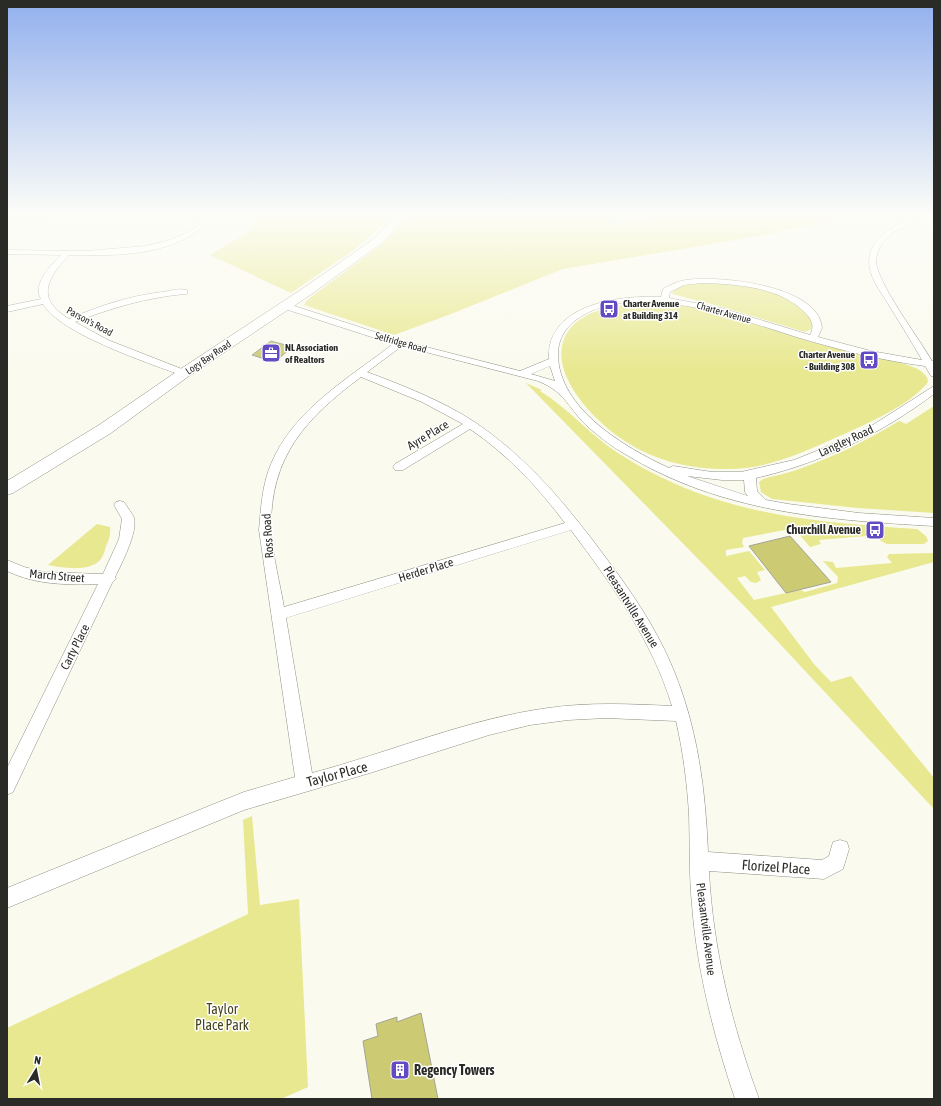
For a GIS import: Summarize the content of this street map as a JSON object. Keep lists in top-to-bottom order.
{
  "streets": {
    "main road": ["Logy Bay Road"],
    "street": [
      "Charter Avenue",
      "Parson's Road",
      "Selfridge Road",
      "Ayre Place",
      "Langley Road",
      "Ross Road",
      "Herder Place",
      "March Street",
      "Pleasantville Avenue",
      "Carty Place",
      "Taylor Place",
      "Florizel Place"
    ]
  },
  "crossings": [
    ["Charter Avenue", "Selfridge Road"],
    ["Parson's Road", "Logy Bay Road"],
    ["Selfridge Road", "Logy Bay Road"],
    ["Selfridge Road", "Ross Road"],
    ["Ayre Place", "Pleasantville Avenue"],
    ["Ross Road", "Herder Place"],
    ["Ross Road", "Pleasantville Avenue"],
    ["Ross Road", "Taylor Place"],
    ["Herder Place", "Pleasantville Avenue"],
    ["March Street", "Carty Place"],
    ["Pleasantville Avenue", "Taylor Place"],
    ["Pleasantville Avenue", "Florizel Place"]
  ],
  "parks": ["Taylor Place Park"],
  "places": {
    "bus stop": ["Charter Avenue at Building 314", "Charter Avenue - Building 308", "Churchill Avenue"],
    "office": ["NL Association of Realtors"],
    "building": ["Regency Towers"]
  },
  "north": "top"
}
